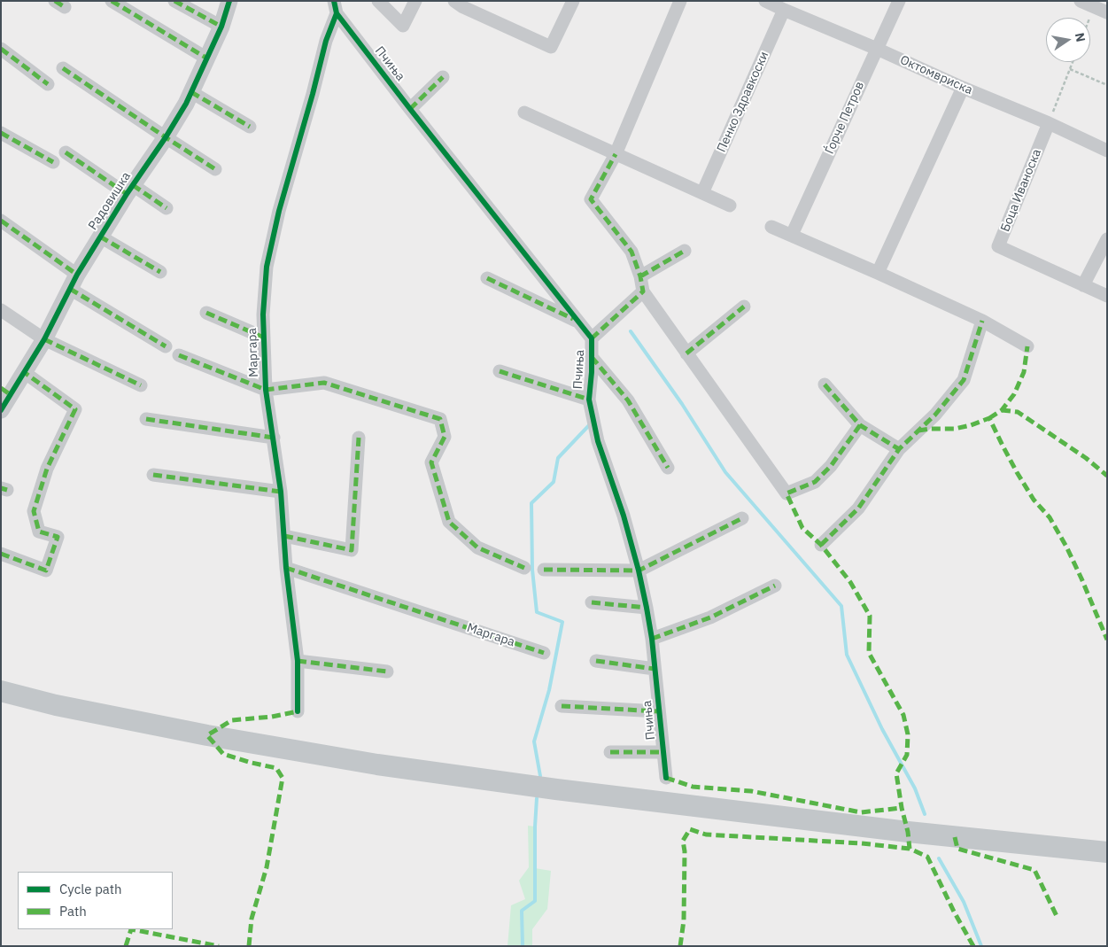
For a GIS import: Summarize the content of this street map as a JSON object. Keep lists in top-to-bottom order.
{
  "streets": {
    "street": [
      "Пчиња",
      "Октомвриска",
      "Пенко Здравкоски",
      "Ѓорче Петров",
      "Боца Иваноска",
      "Радовишка",
      "Маргара"
    ]
  },
  "crossings": [
    ["Пчиња", "Маргара"],
    ["Октомвриска", "Пенко Здравкоски"],
    ["Октомвриска", "Ѓорче Петров"],
    ["Октомвриска", "Боца Иваноска"]
  ],
  "legend": ["Cycle path", "Path"],
  "north": "right"
}
